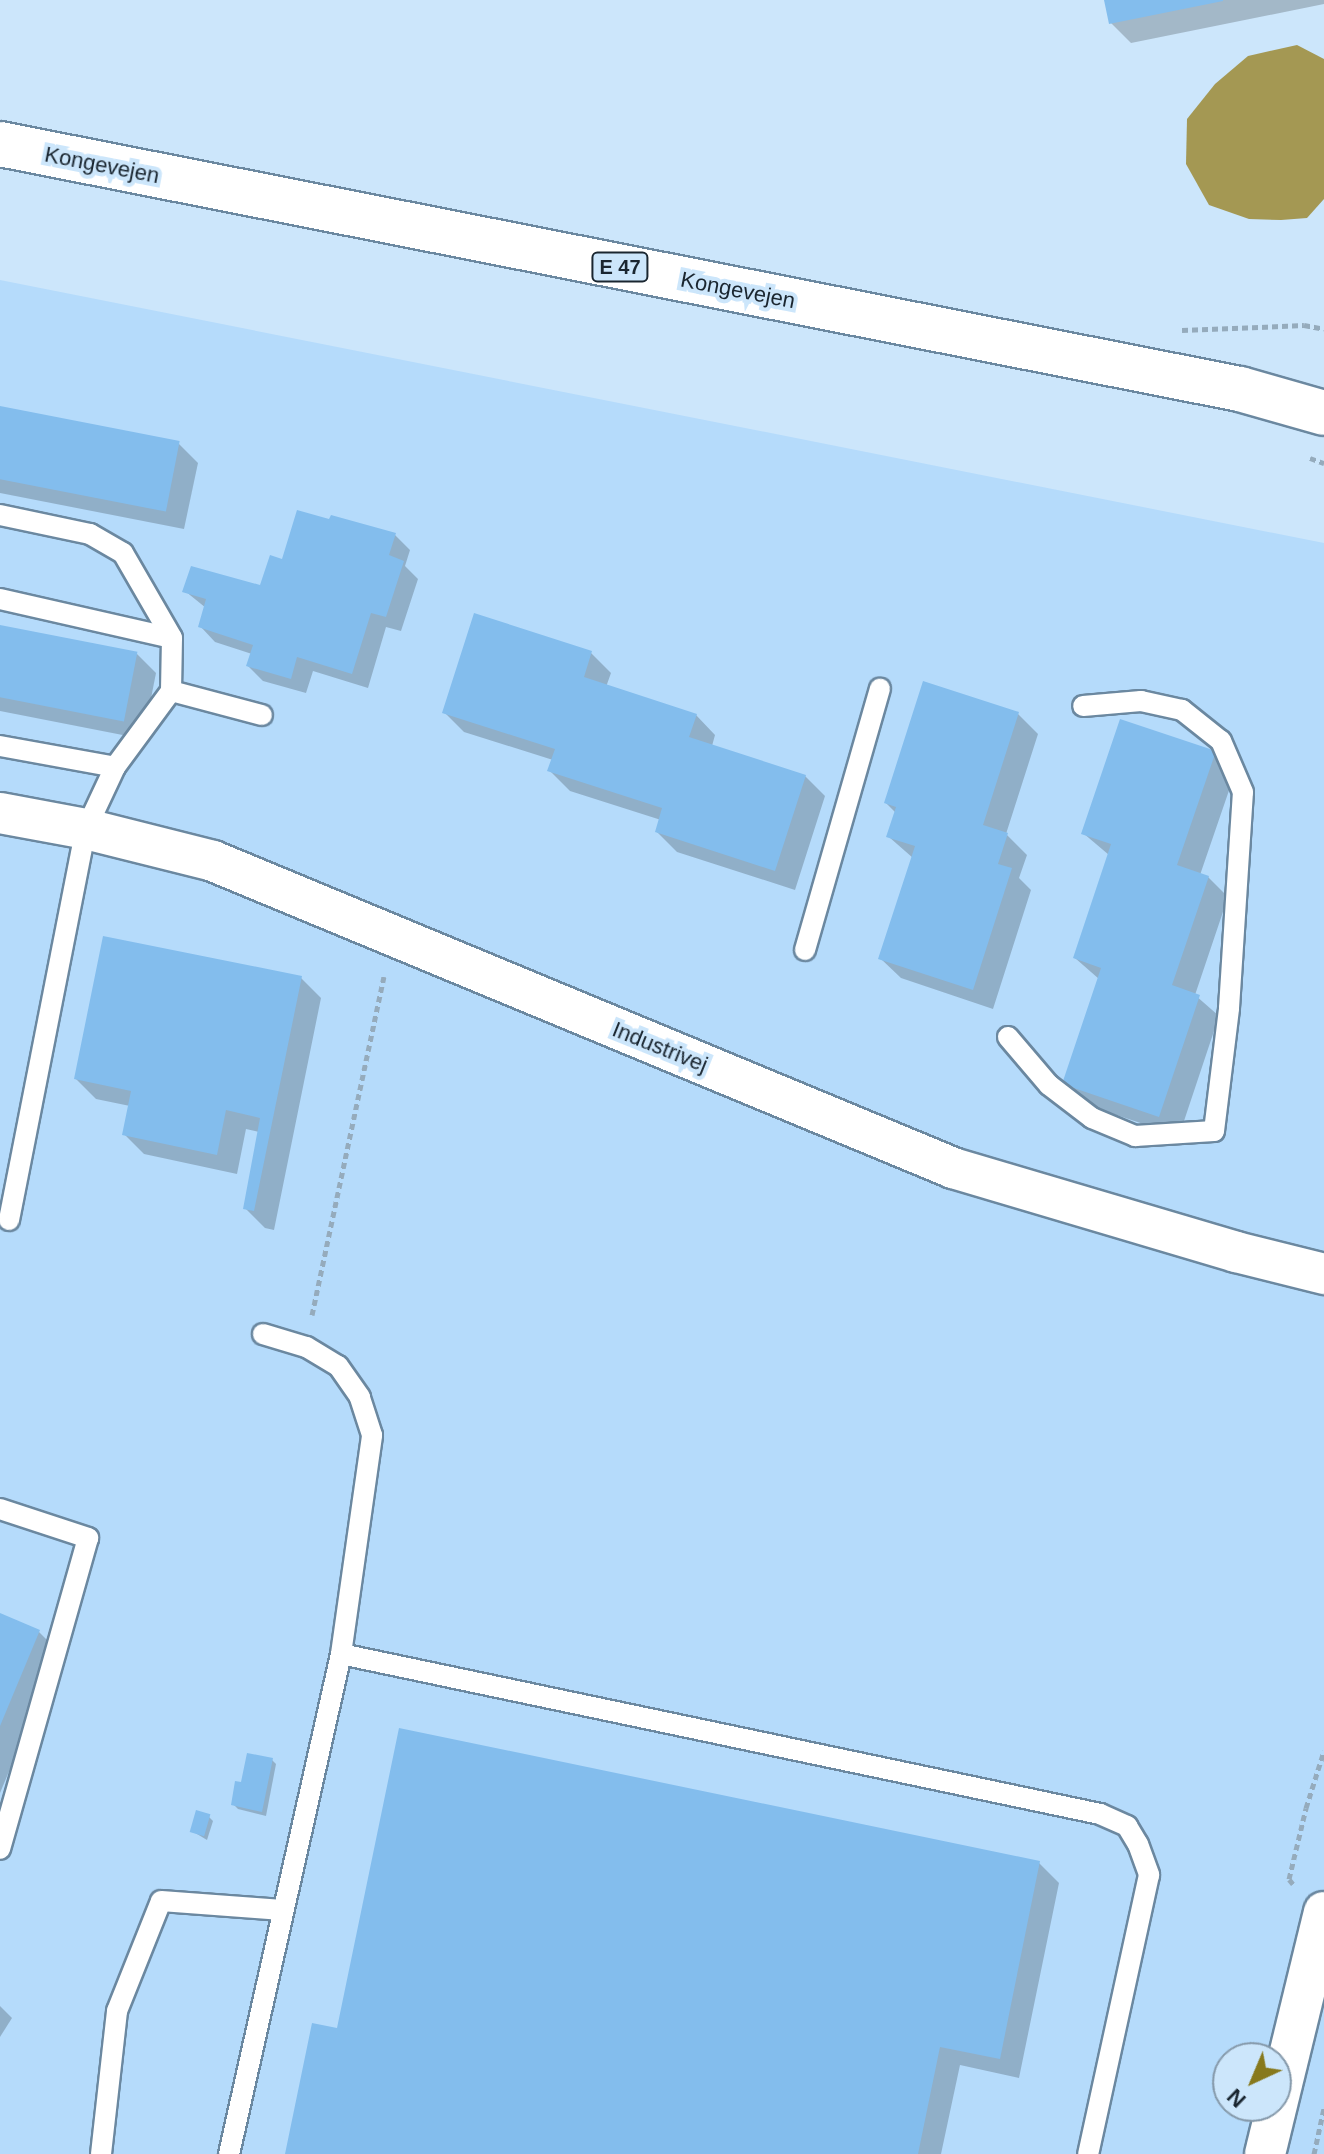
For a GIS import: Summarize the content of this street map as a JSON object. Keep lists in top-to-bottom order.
{
  "streets": {
    "main road": ["Kongevejen", "E 47"],
    "street": ["Industrivej"]
  },
  "north": "bottom left"
}
